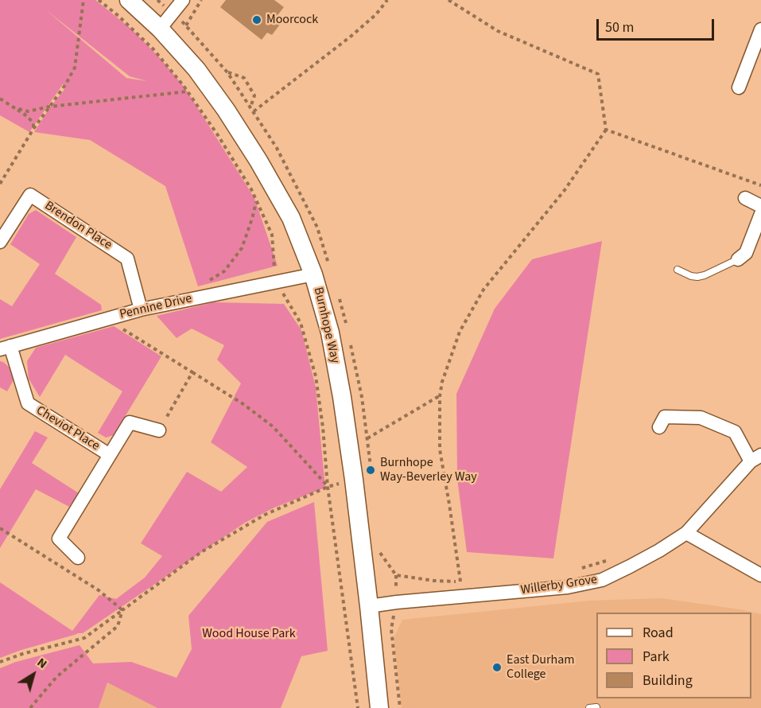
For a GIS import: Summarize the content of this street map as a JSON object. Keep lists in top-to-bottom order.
{
  "streets": {
    "main road": ["Burnhope Way"],
    "street": [
      "Brendon Place",
      "Pennine Drive",
      "Cheviot Place",
      "Willerby Grove"
    ]
  },
  "crossings": [
    ["Brendon Place", "Pennine Drive"],
    ["Pennine Drive", "Burnhope Way"],
    ["Pennine Drive", "Cheviot Place"],
    ["Burnhope Way", "Willerby Grove"]
  ],
  "parks": ["Wood House Park"],
  "places": ["Moorcock", "Burnhope Way-Beverley Way", "East Durham College"],
  "legend": ["Road", "Park", "Building"],
  "scale_bar": "50 m",
  "north": "top right"
}
